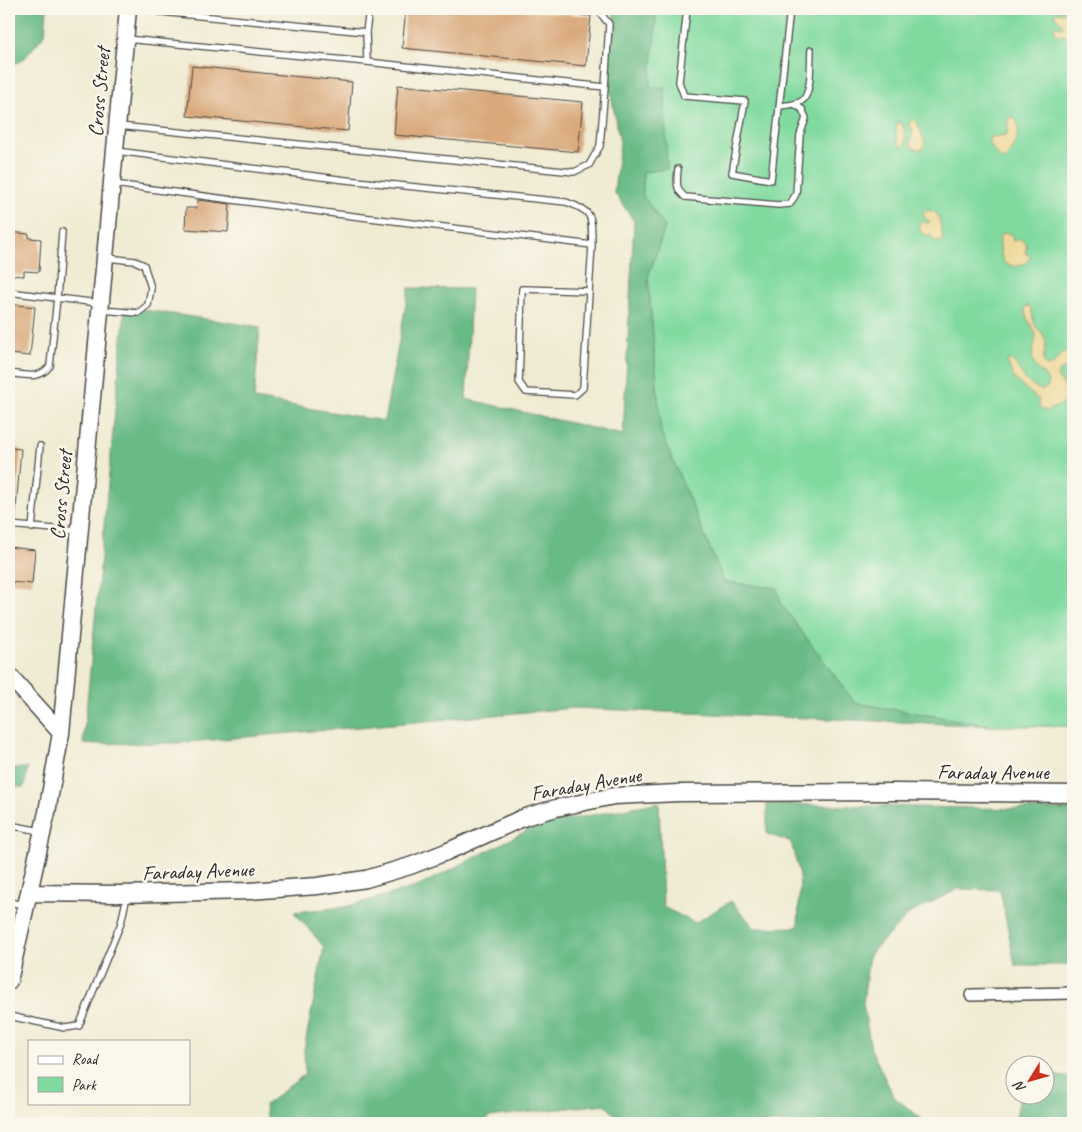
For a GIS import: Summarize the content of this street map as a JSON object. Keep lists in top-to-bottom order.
{
  "streets": {
    "street": ["Cross Street", "Faraday Avenue"]
  },
  "crossings": [
    ["Cross Street", "Faraday Avenue"]
  ],
  "legend": ["Road", "Park"],
  "north": "bottom left"
}
